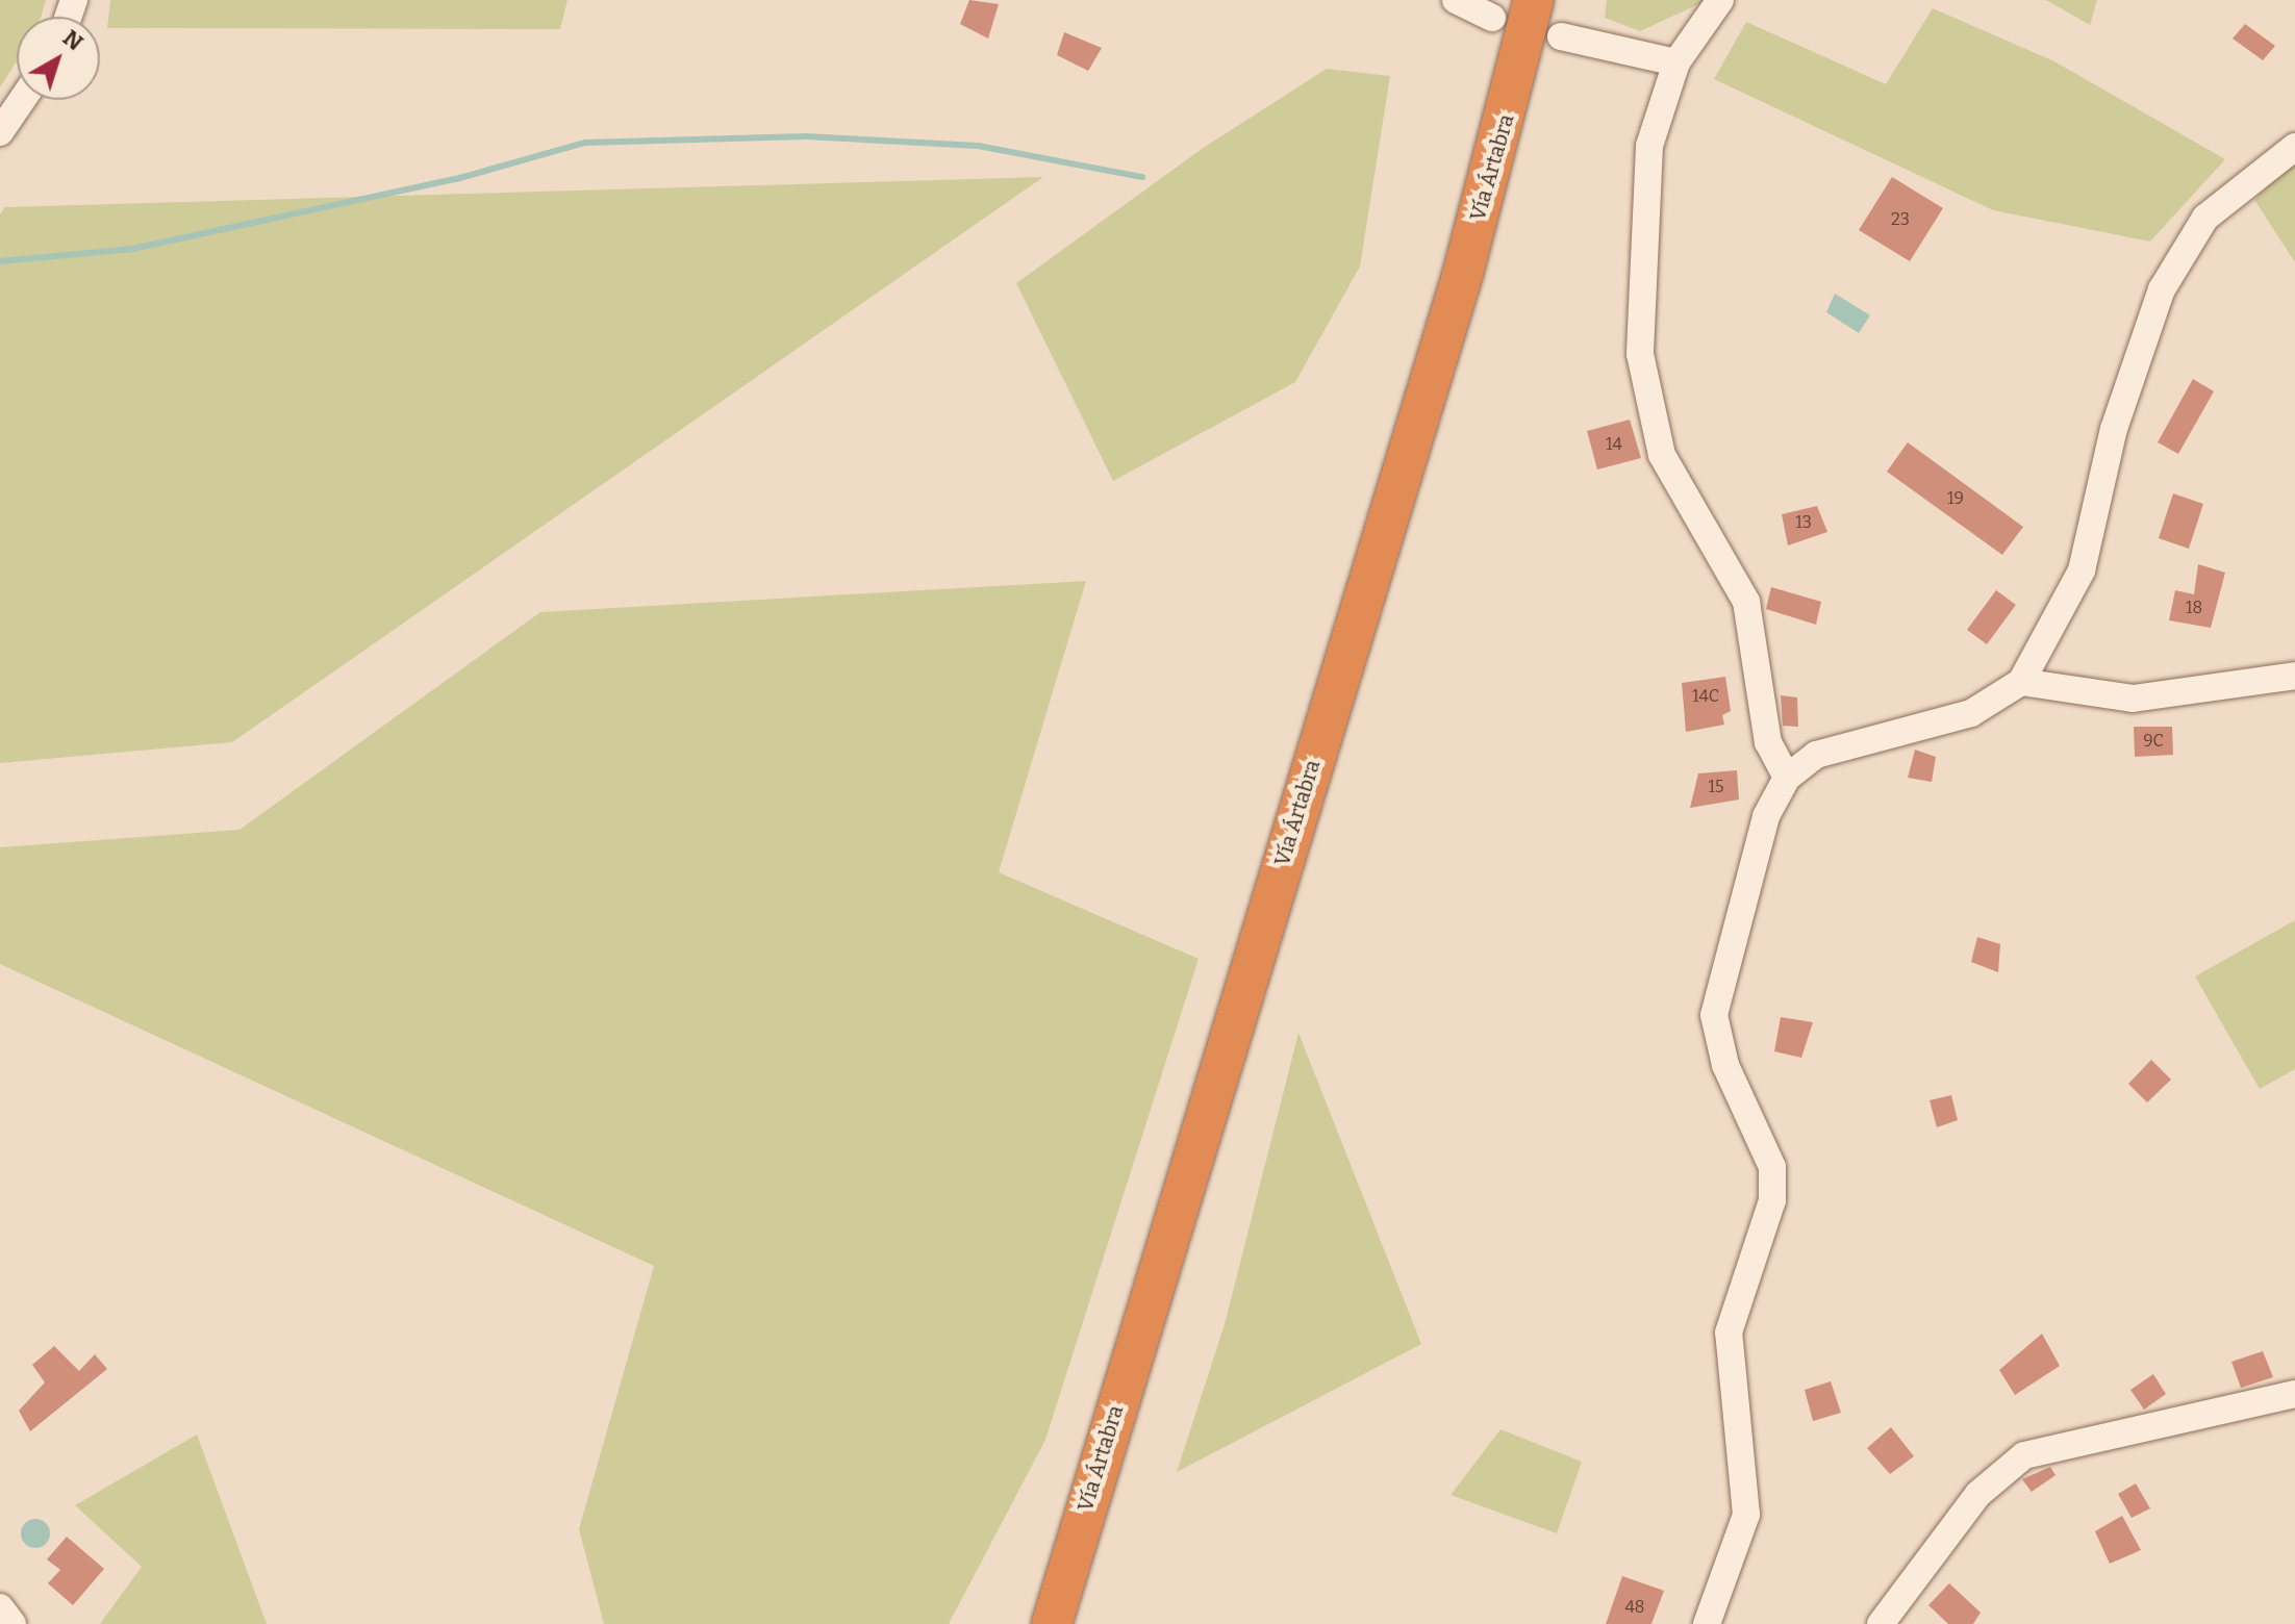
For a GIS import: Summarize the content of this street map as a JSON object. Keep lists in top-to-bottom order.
{
  "streets": {
    "highway": ["Vía Ártabra"]
  },
  "house_numbers": [
    "23",
    "14",
    "19",
    "13",
    "18",
    "14C",
    "9C",
    "15",
    "48"
  ],
  "north": "top right"
}
